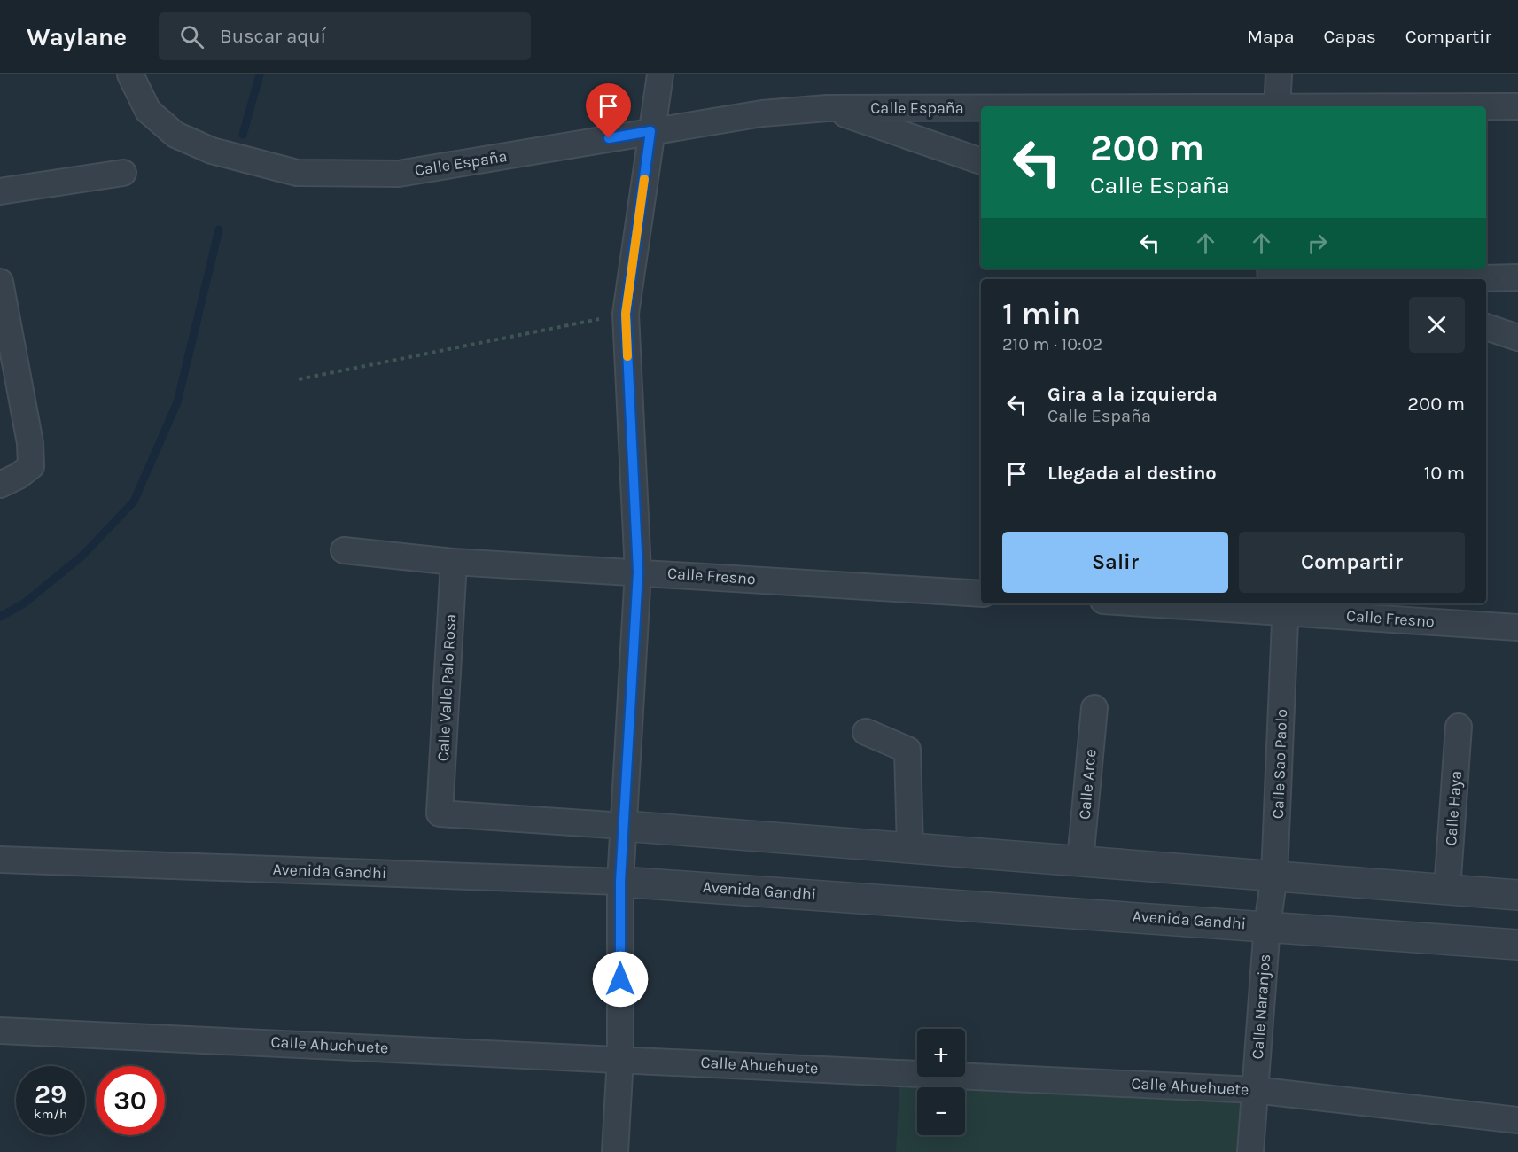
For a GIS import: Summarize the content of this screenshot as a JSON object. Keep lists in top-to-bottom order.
{
  "streets": {
    "street": [
      "Calle España",
      "Calle Fresno",
      "Calle Valle Palo Rosa",
      "Calle Sao Paolo",
      "Calle Arce",
      "Calle Haya",
      "Avenida Gandhi",
      "Calle Naranjos",
      "Calle Ahuehuete"
    ]
  },
  "crossings": [
    ["Calle Fresno", "Calle Valle Palo Rosa"],
    ["Calle Fresno", "Calle Sao Paolo"],
    ["Calle Sao Paolo", "Avenida Gandhi"],
    ["Calle Sao Paolo", "Calle Naranjos"],
    ["Avenida Gandhi", "Calle Naranjos"],
    ["Calle Naranjos", "Calle Ahuehuete"]
  ],
  "page": {
    "header": "Waylane",
    "search": "Buscar aquí",
    "nav": ["Mapa", "Capas", "Compartir"],
    "turn": ["200 m", "Calle España"],
    "heading": ["1 min", "210 m · 10:02"],
    "list": [
      {
        "name": "Gira a la izquierda",
        "note": "Calle España",
        "value": "200 m"
      },
      {
        "name": "Llegada al destino",
        "value": "10 m"
      }
    ],
    "buttons": ["Salir", "Compartir"],
    "map_buttons": ["+", "−"],
    "speed": "29 km/h",
    "limit": "30"
  }
}
